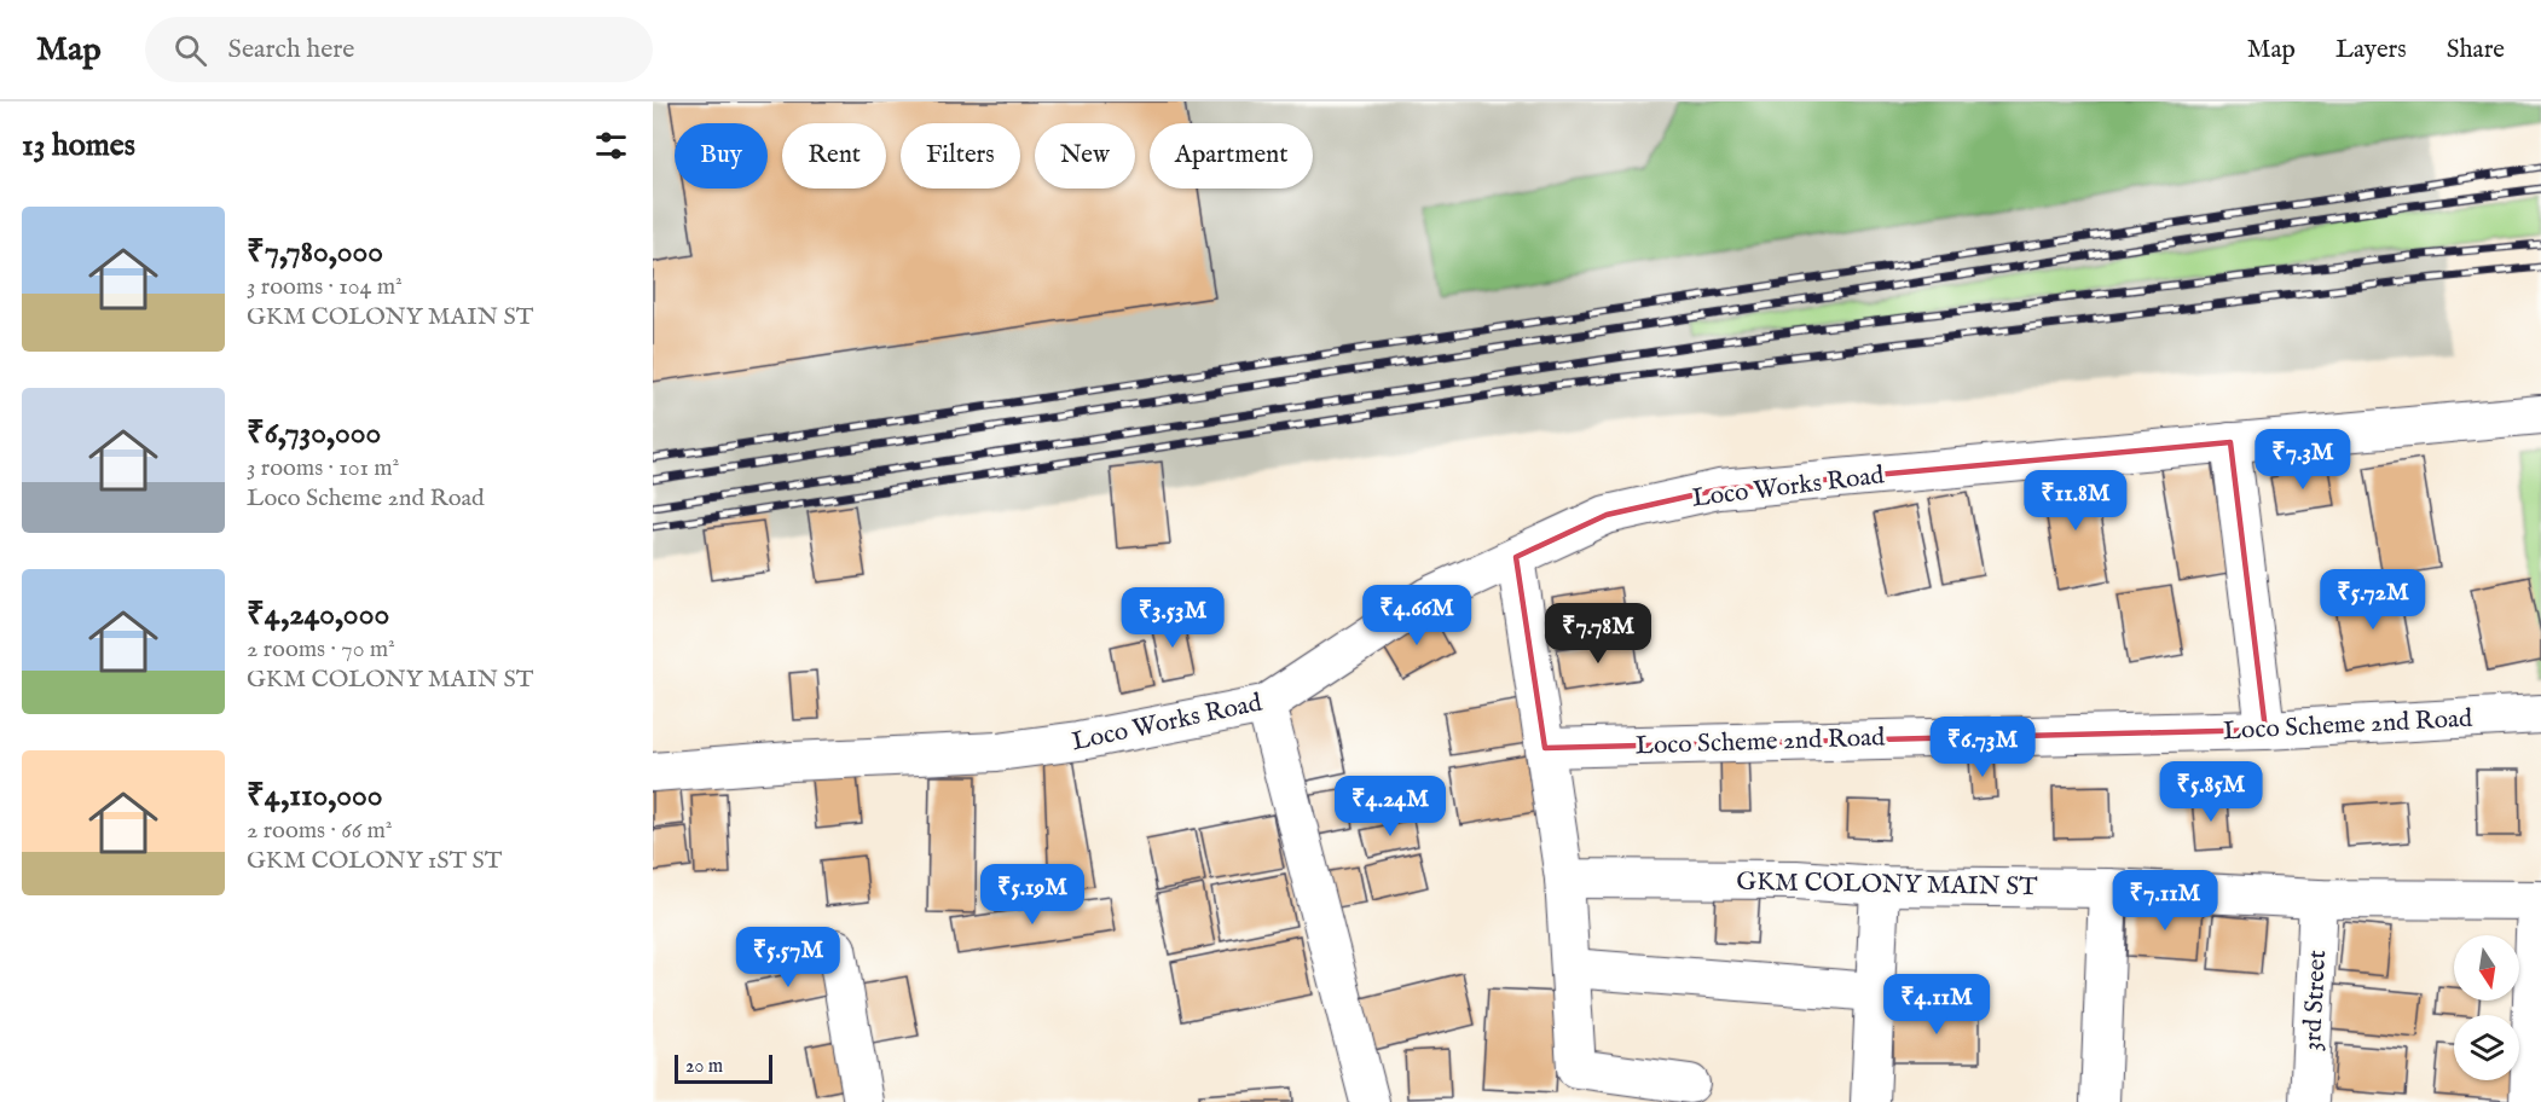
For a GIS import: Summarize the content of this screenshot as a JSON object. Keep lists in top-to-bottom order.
{
  "streets": {
    "street": [
      "Loco Works Road",
      "Loco Scheme 2nd Road",
      "GKM COLONY MAIN ST",
      "3rd Street"
    ]
  },
  "crossings": [
    ["GKM COLONY MAIN ST", "3rd Street"]
  ],
  "scale_bar": "20 m",
  "north": "bottom",
  "page": {
    "header": "Map",
    "search": "Search here",
    "nav": ["Map", "Layers", "Share"],
    "heading": "13 homes",
    "chip": [
      "Buy",
      "Rent",
      "Filters",
      "New",
      "Apartment"
    ],
    "list": [
      {
        "name": "₹7,780,000",
        "note": "3 rooms · 104 m² · GKM COLONY MAIN ST"
      },
      {
        "name": "₹6,730,000",
        "note": "3 rooms · 101 m² · Loco Scheme 2nd Road"
      },
      {
        "name": "₹4,240,000",
        "note": "2 rooms · 70 m² · GKM COLONY MAIN ST"
      },
      {
        "name": "₹4,110,000",
        "note": "2 rooms · 66 m² · GKM COLONY 1ST ST"
      }
    ],
    "price": [
      "₹7.3M",
      "₹11.8M",
      "₹5.72M",
      "₹4.66M",
      "₹3.53M",
      "₹7.78M",
      "₹6.73M",
      "₹5.85M",
      "₹4.24M",
      "₹5.19M",
      "₹7.11M",
      "₹5.57M",
      "₹4.11M"
    ],
    "scale": "20 m"
  }
}
